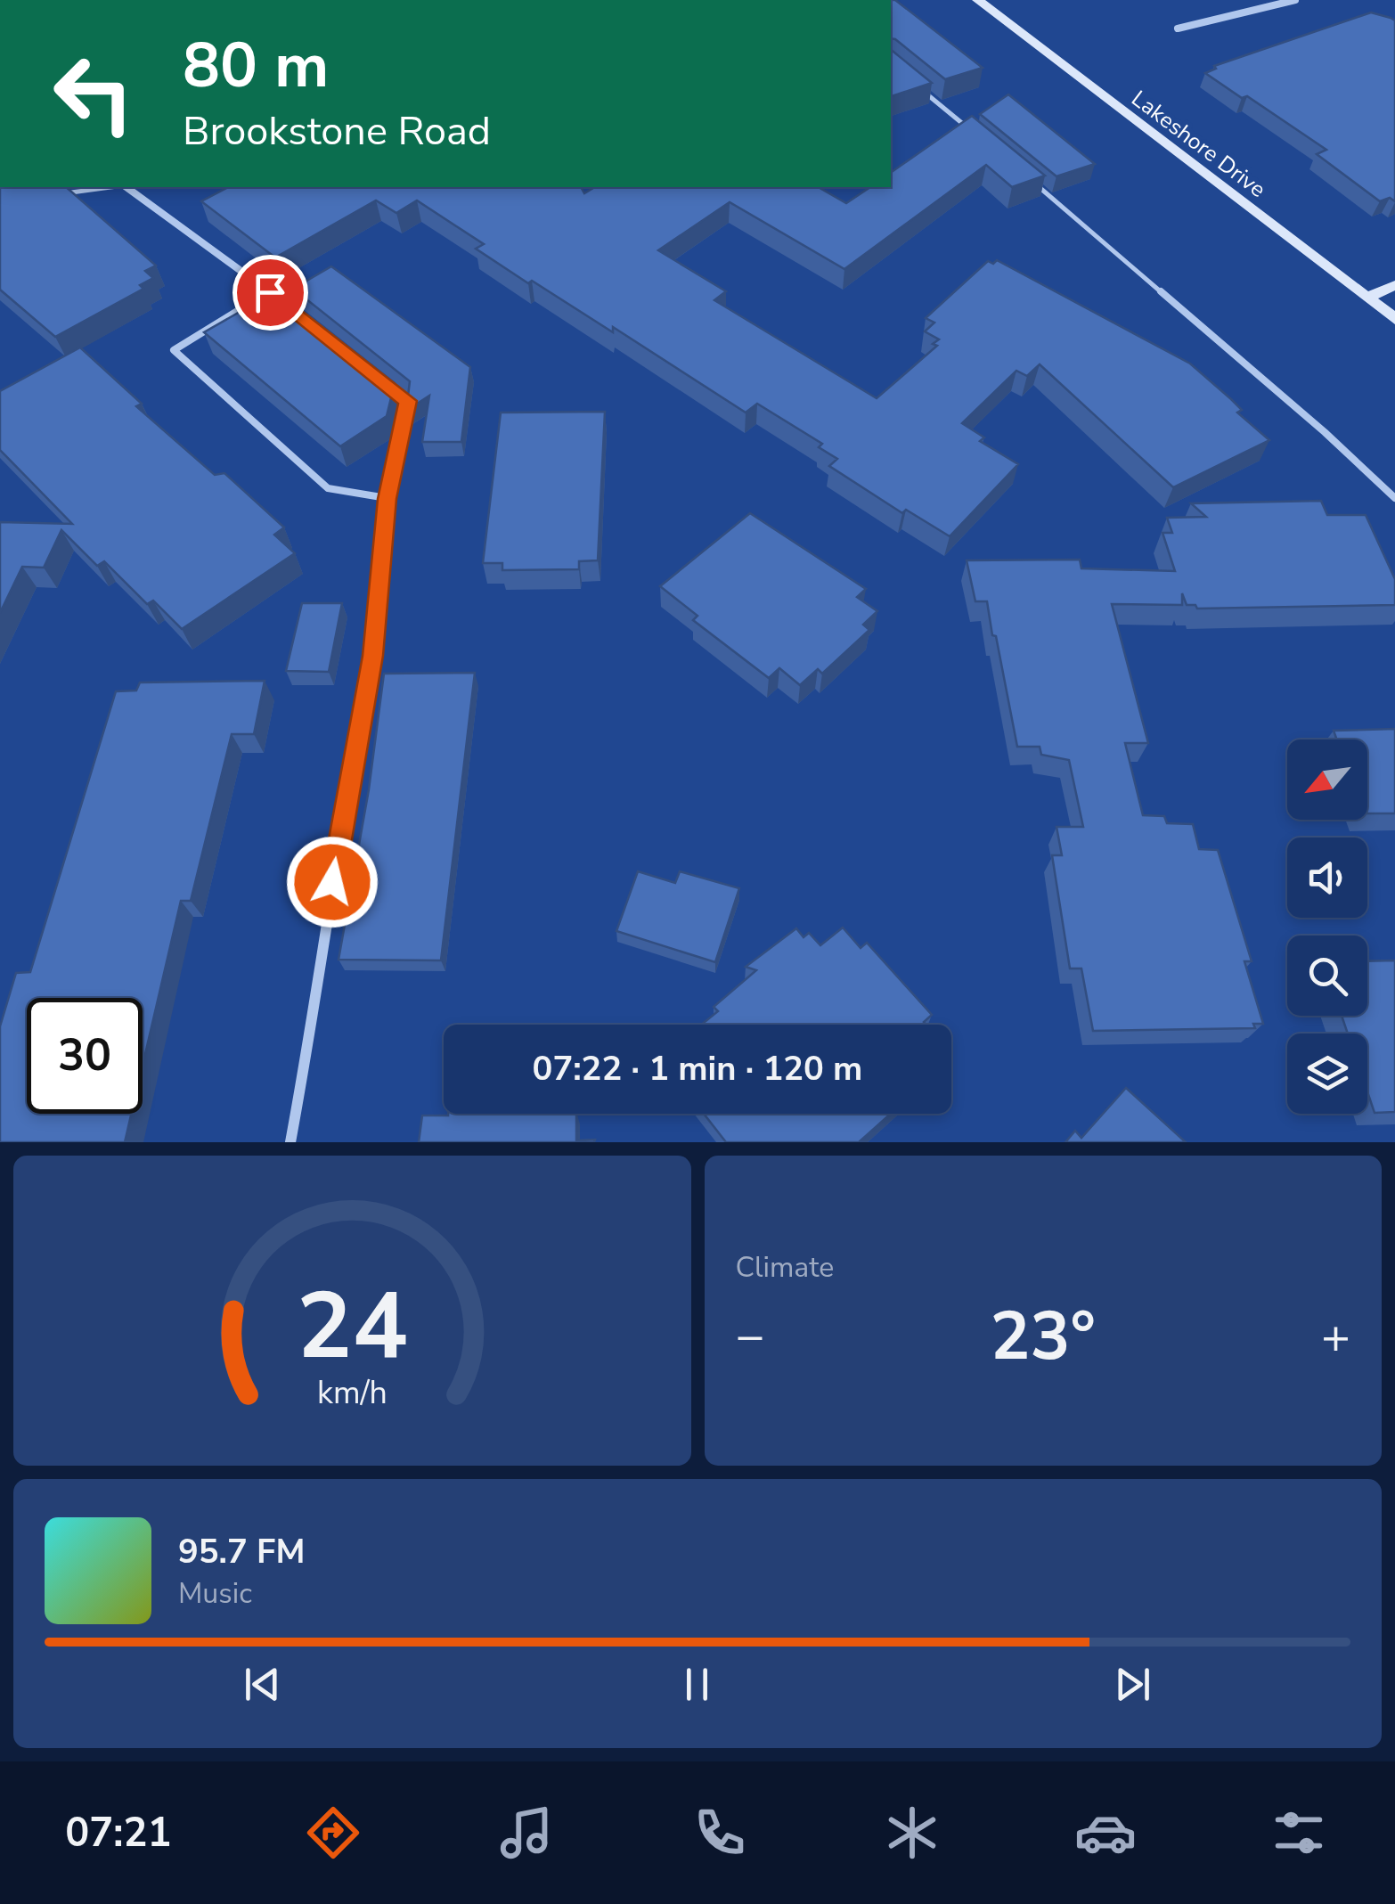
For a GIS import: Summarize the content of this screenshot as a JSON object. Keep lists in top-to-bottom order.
{
  "streets": {
    "street": ["Lakeshore Drive"]
  },
  "north": "bottom left",
  "page": {
    "turn": ["80 m", "Brookstone Road"],
    "limit": "30",
    "trip": "07:22 · 1 min · 120 m",
    "tile": "Climate",
    "heat": ["−", "23°", "+"],
    "song": ["95.7 FM", "Music"],
    "tabs": "07:21",
    "gauge": ["24", "km/h"]
  }
}
